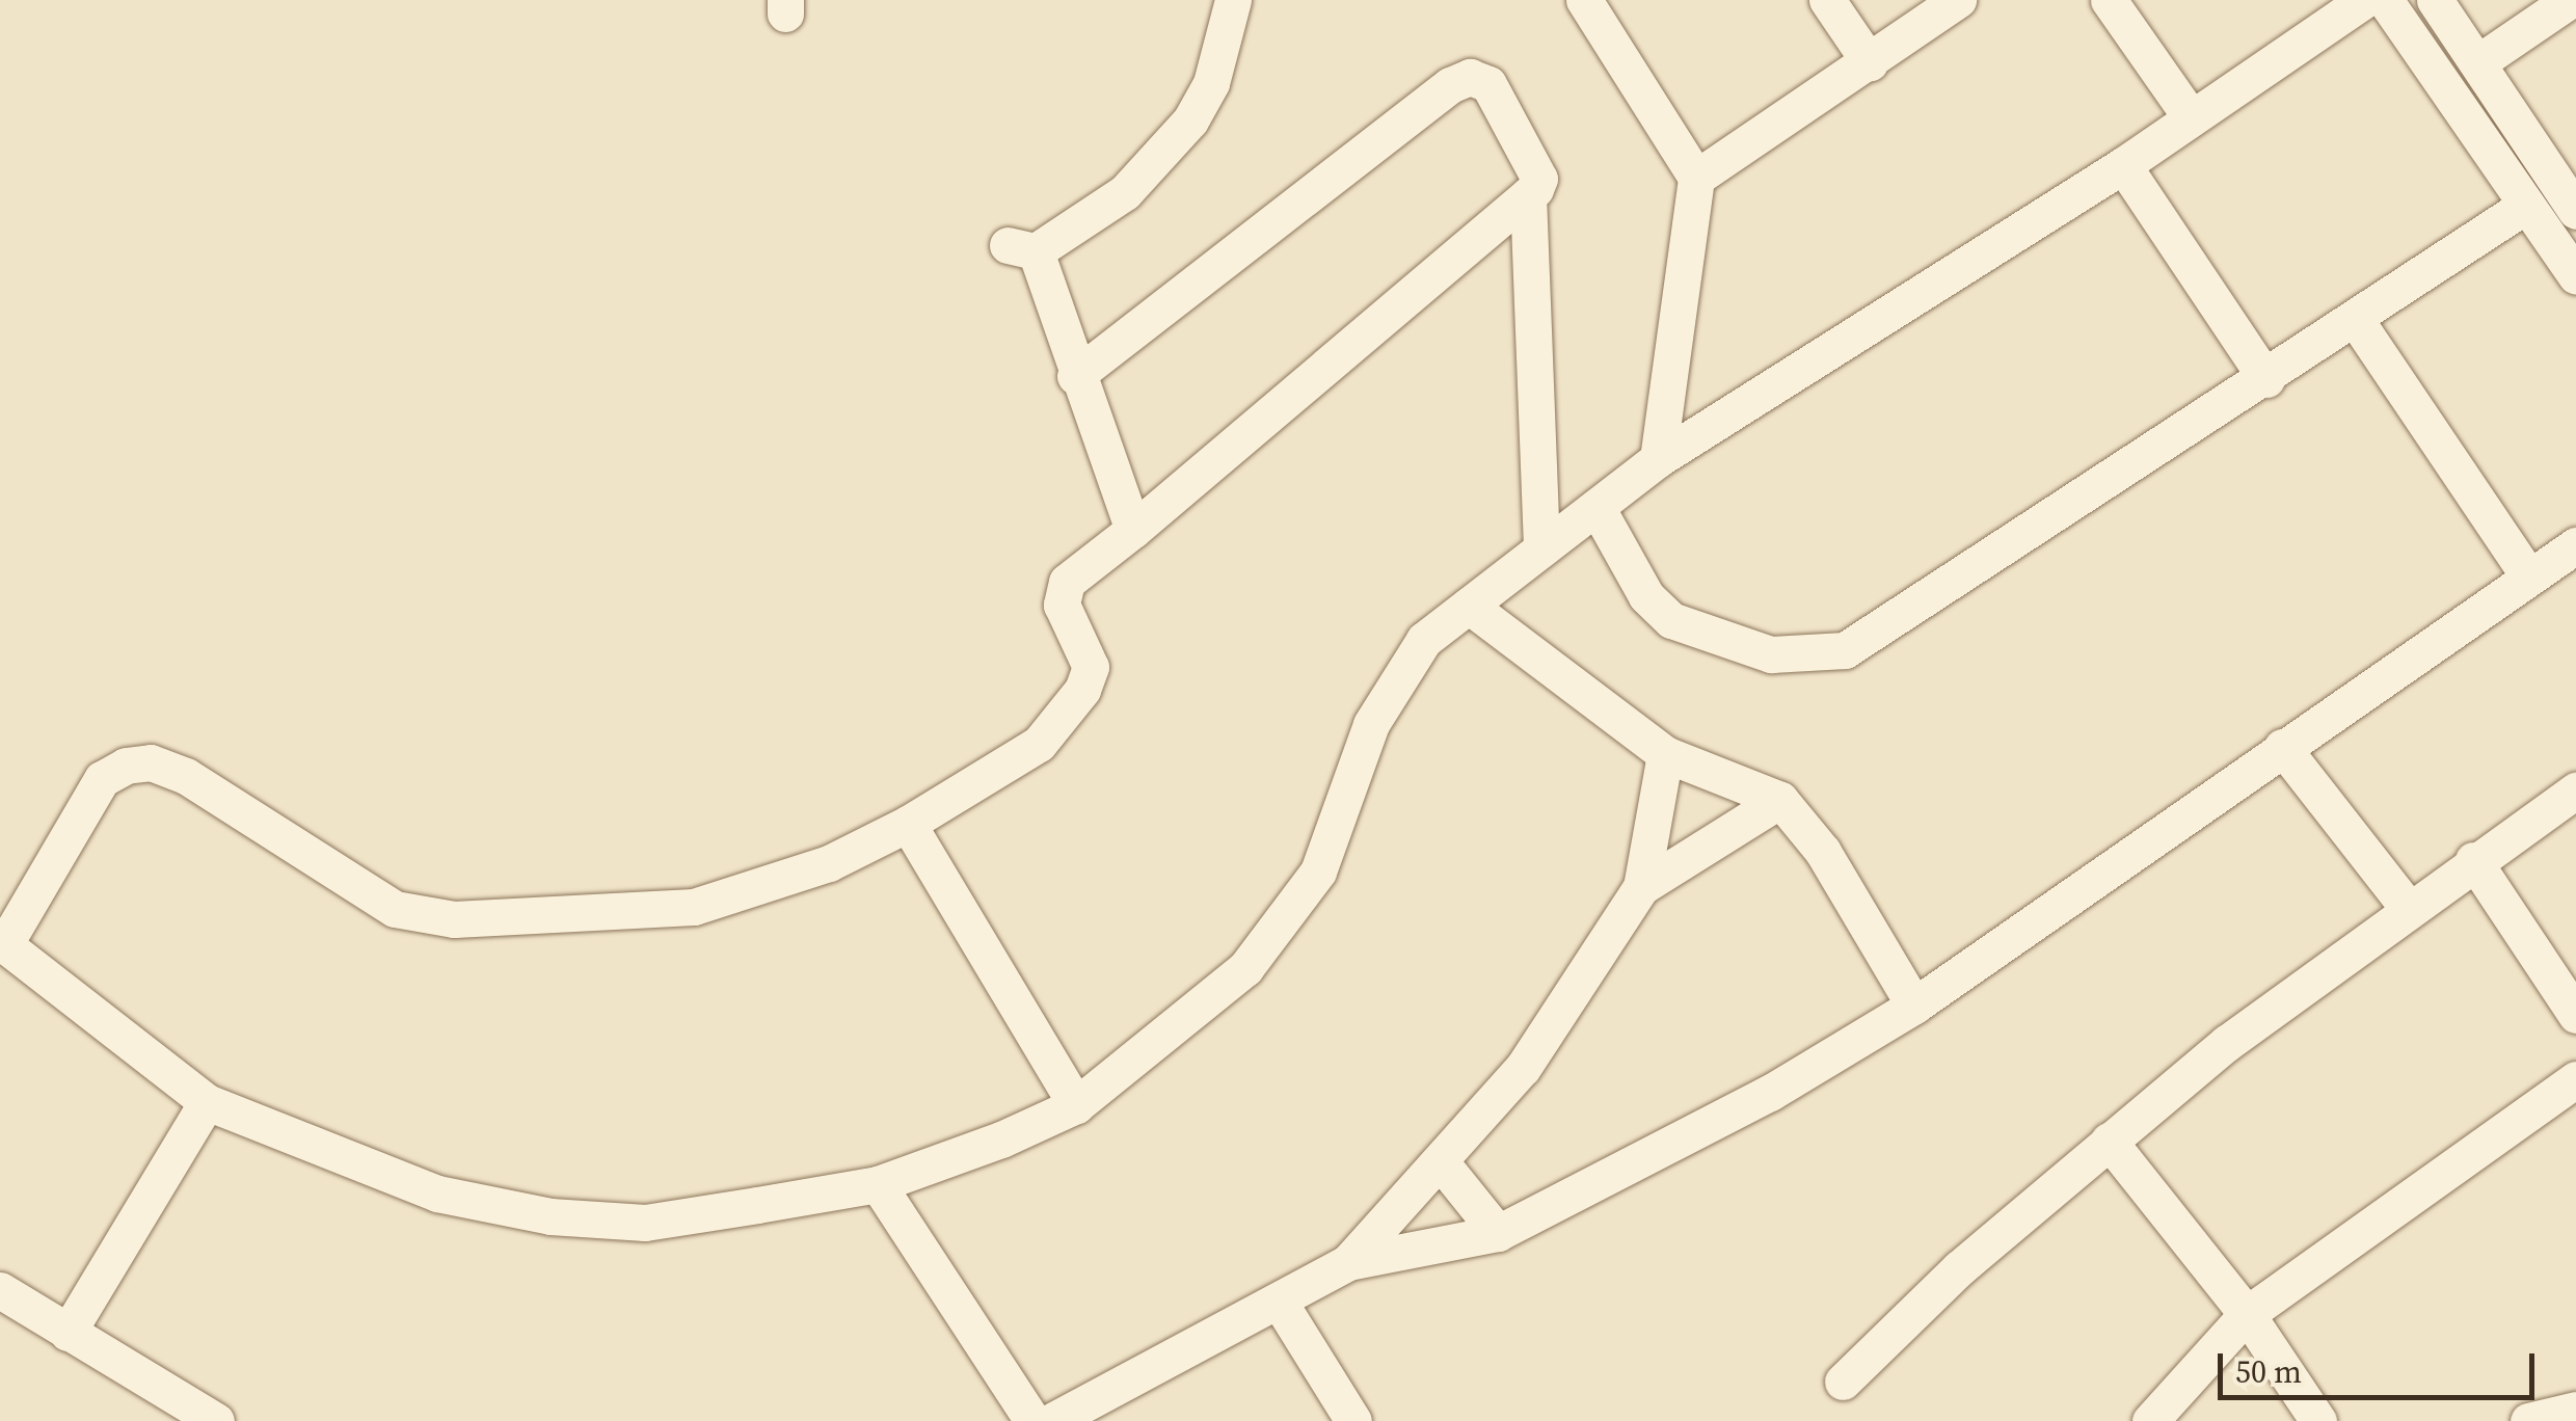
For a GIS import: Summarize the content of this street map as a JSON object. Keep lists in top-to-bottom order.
{
  "scale_bar": "50 m"
}
